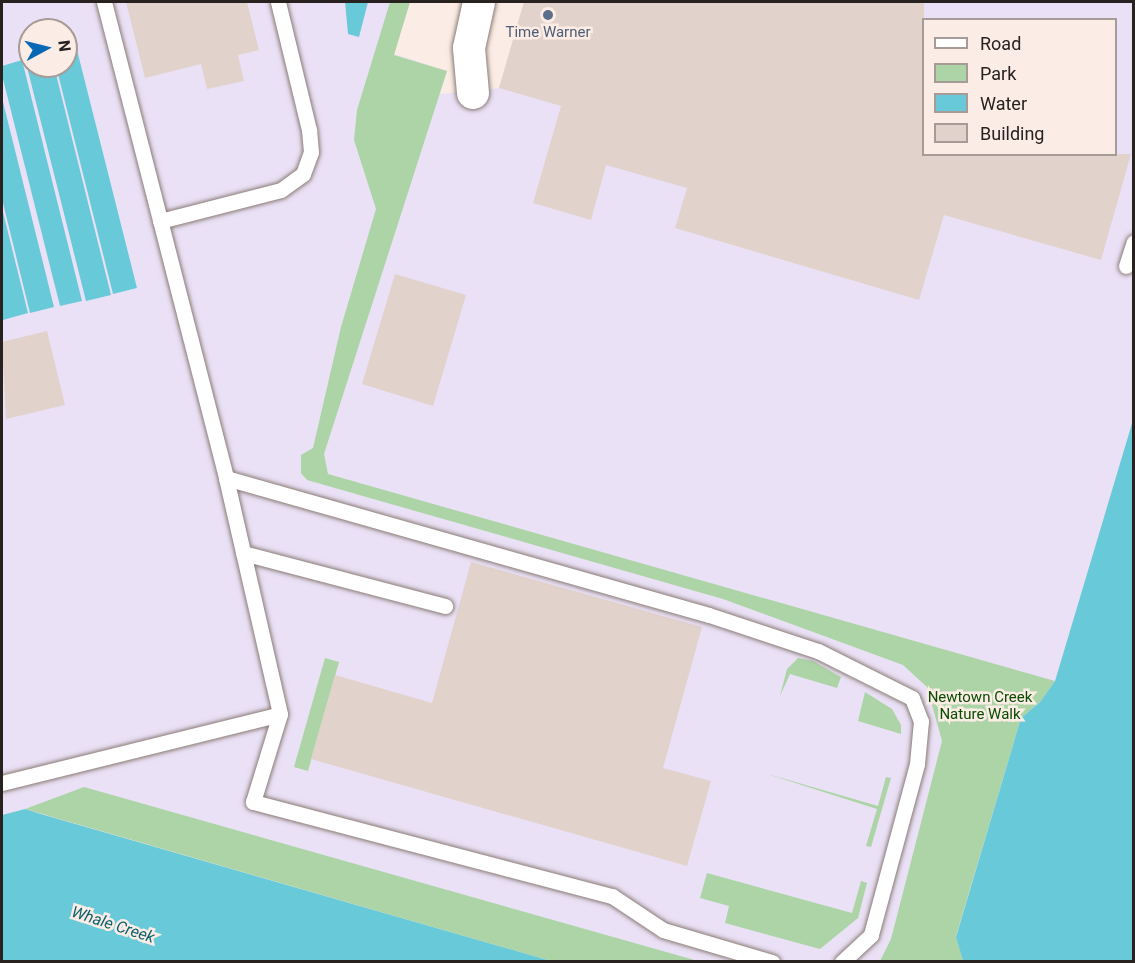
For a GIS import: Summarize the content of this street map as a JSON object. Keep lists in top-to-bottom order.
{
  "water": ["Whale Creek"],
  "parks": ["Newtown Creek Nature Walk"],
  "places": ["Time Warner"],
  "legend": [
    "Road",
    "Park",
    "Water",
    "Building"
  ],
  "north": "right"
}
